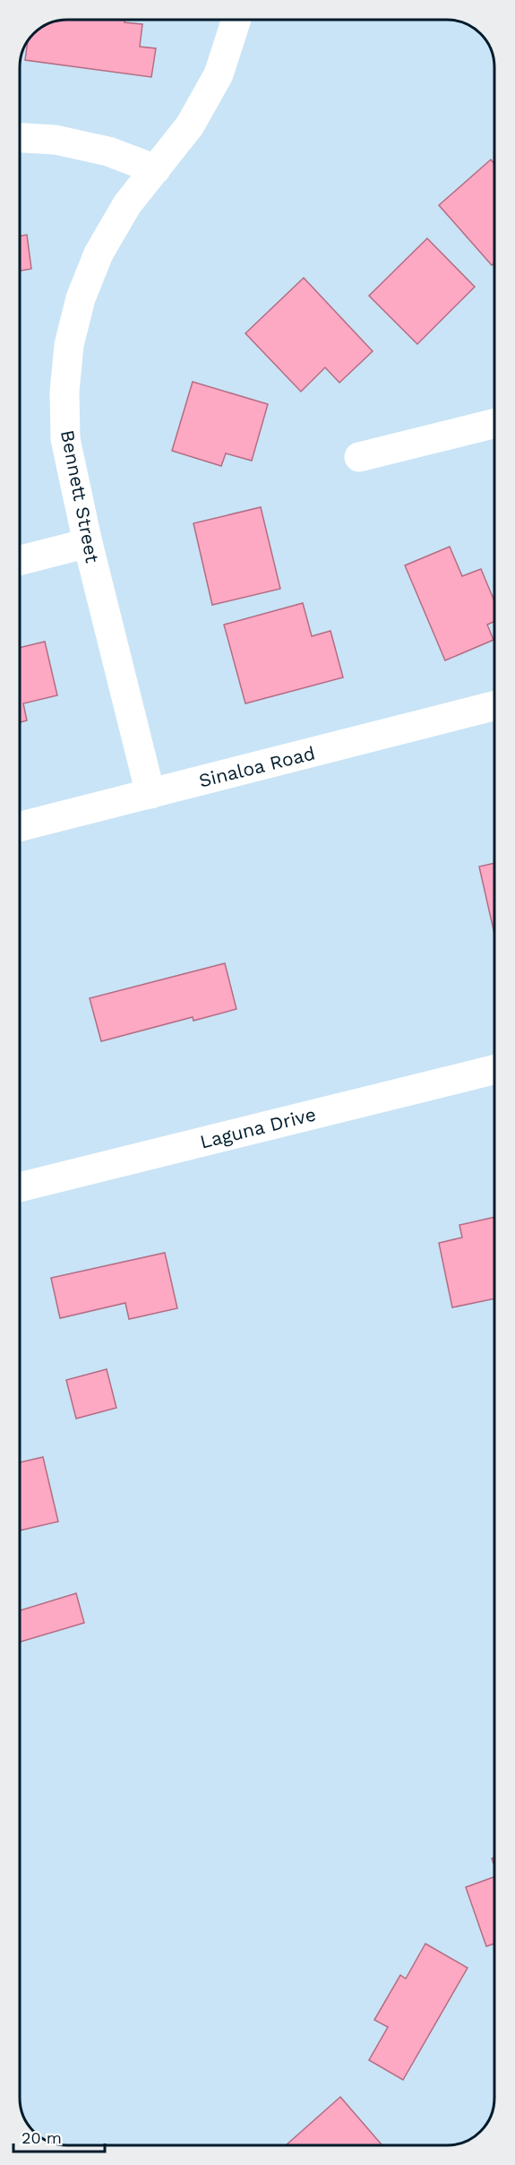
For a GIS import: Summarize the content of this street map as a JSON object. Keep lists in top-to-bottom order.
{
  "streets": {
    "street": ["Bennett Street", "Sinaloa Road", "Laguna Drive"]
  },
  "crossings": [
    ["Bennett Street", "Sinaloa Road"]
  ],
  "scale_bar": "20 m"
}
